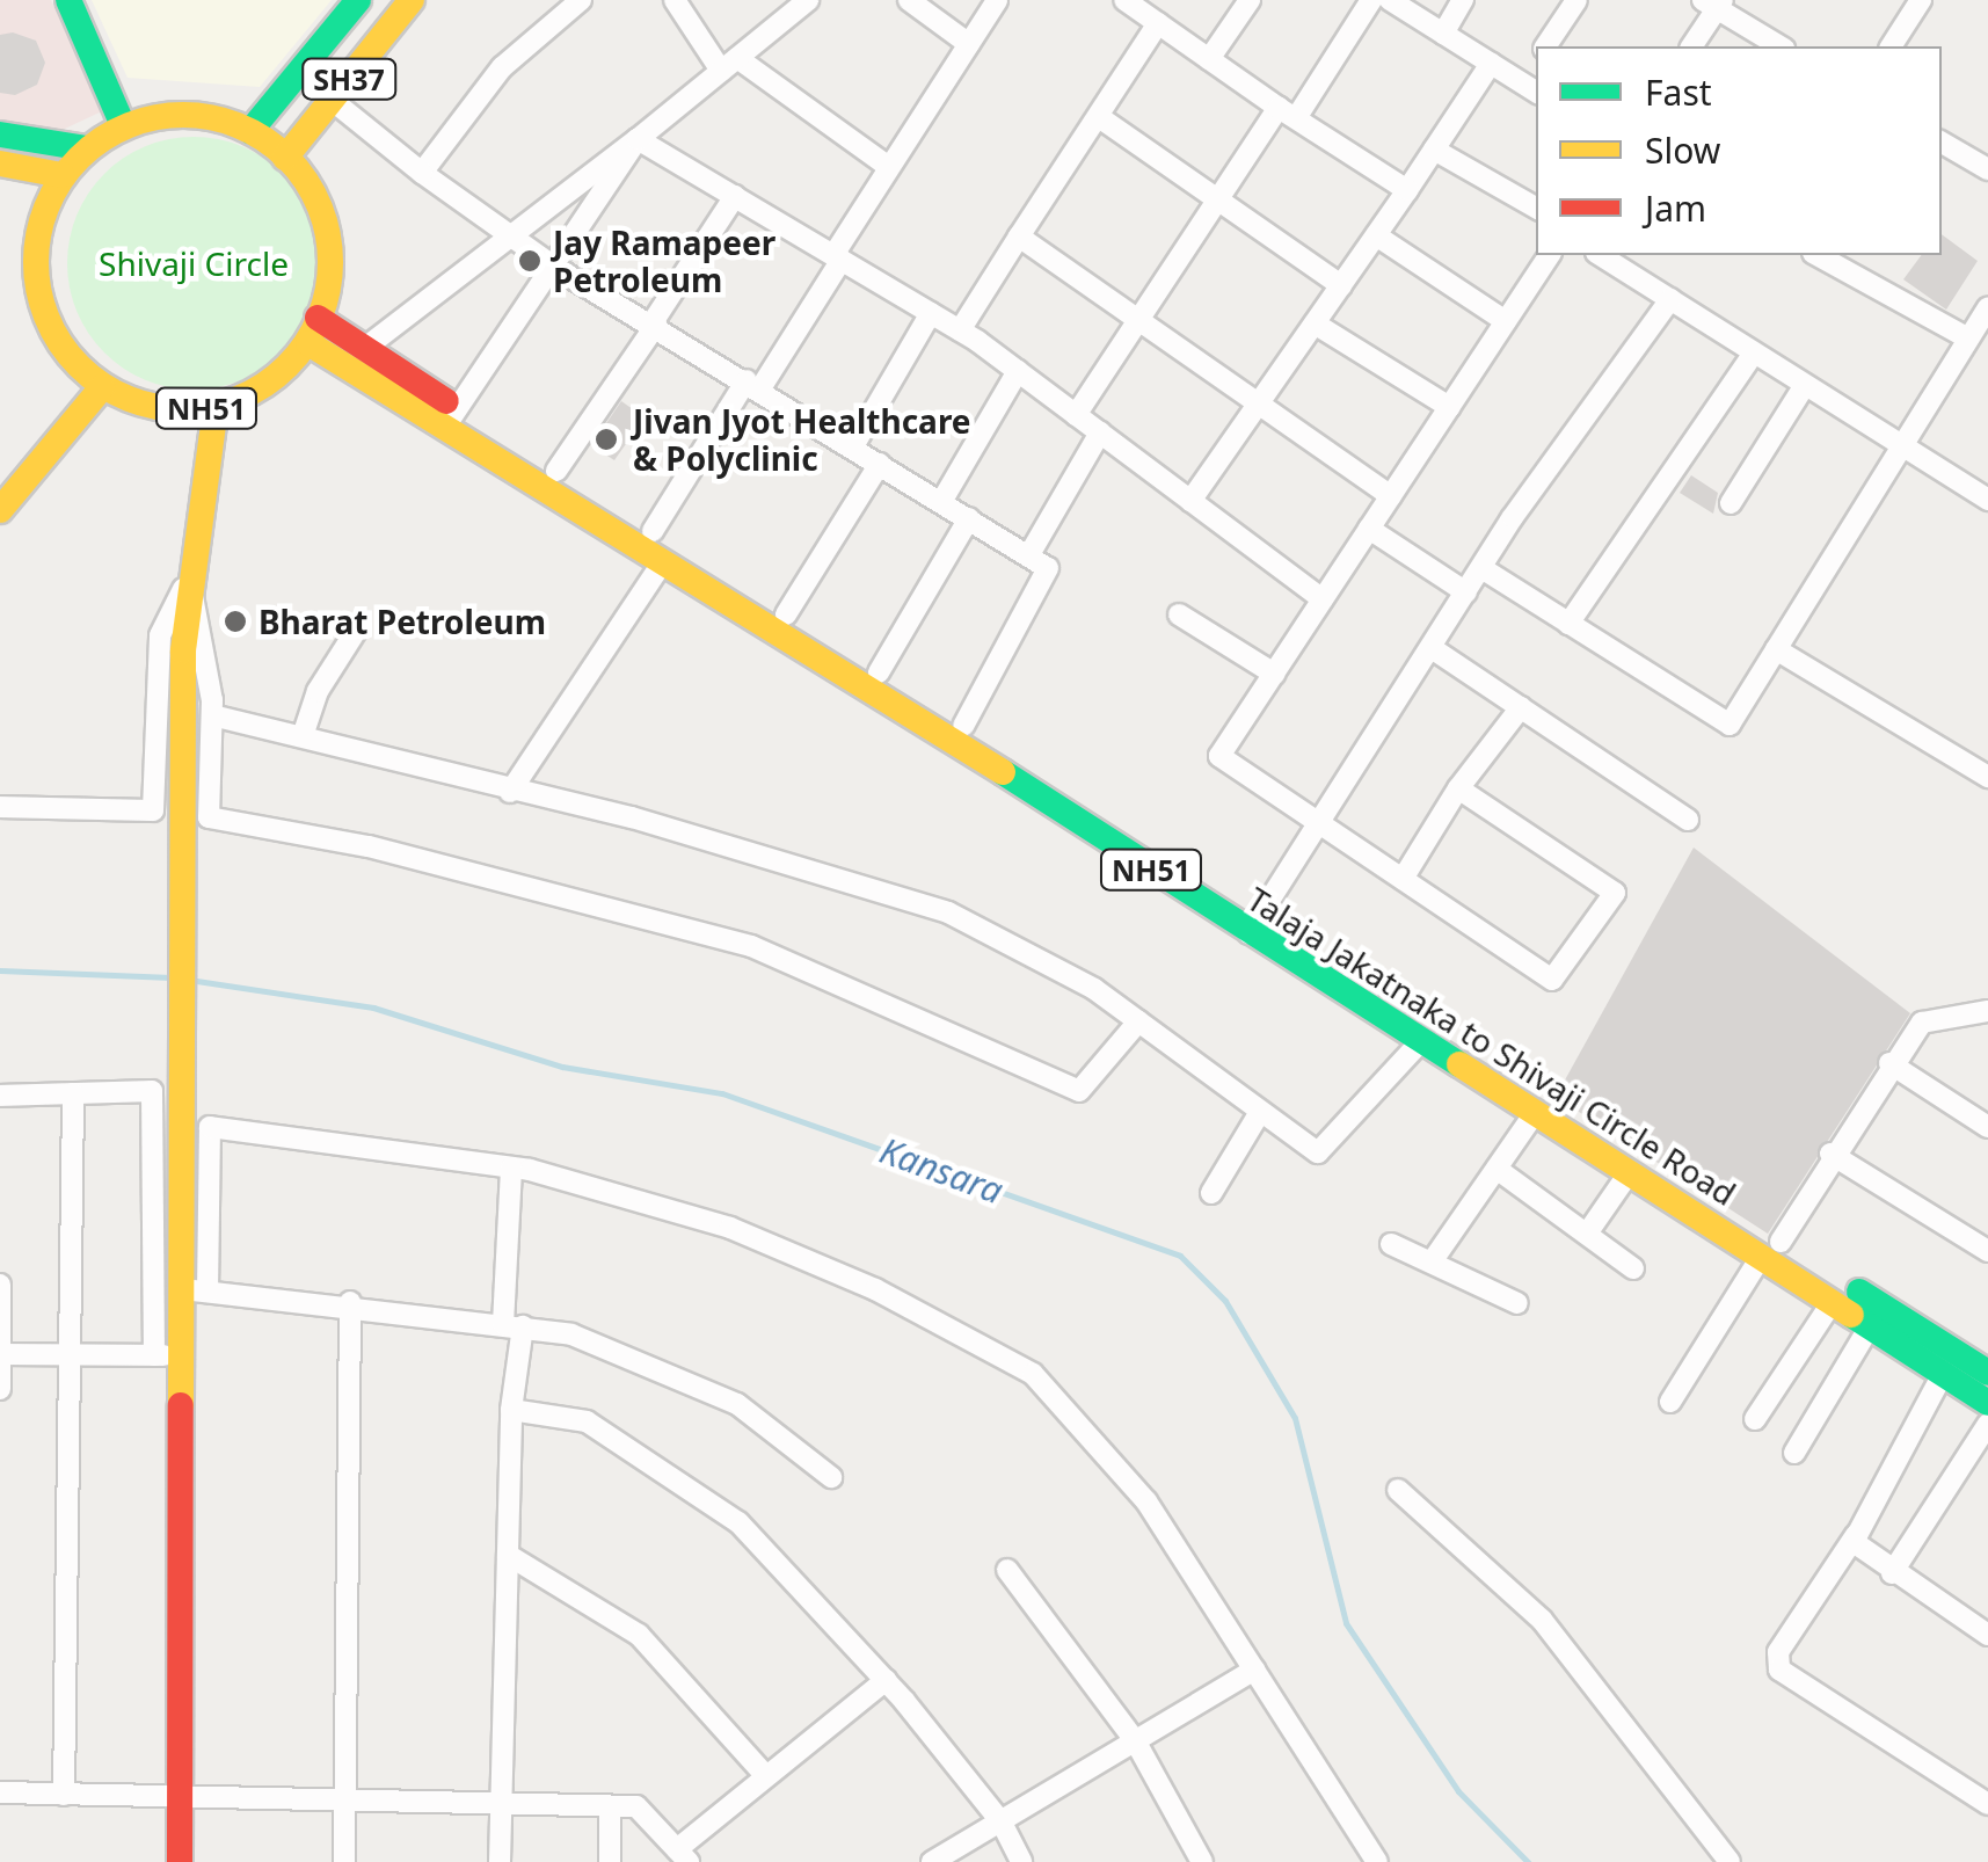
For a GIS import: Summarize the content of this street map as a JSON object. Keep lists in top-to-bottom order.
{
  "streets": {
    "main road": ["SH37", "NH51", "Talaja Jakatnaka to Shivaji Circle Road"]
  },
  "crossings": [
    ["SH37", "NH51"],
    ["SH37", "Talaja Jakatnaka to Shivaji Circle Road"],
    ["NH51", "Talaja Jakatnaka to Shivaji Circle Road"]
  ],
  "water": ["Kansara"],
  "parks": ["Shivaji Circle"],
  "places": ["Jay Ramapeer Petroleum", "Jivan Jyot Healthcare & Polyclinic", "Bharat Petroleum"],
  "legend": ["Fast", "Slow", "Jam"]
}
